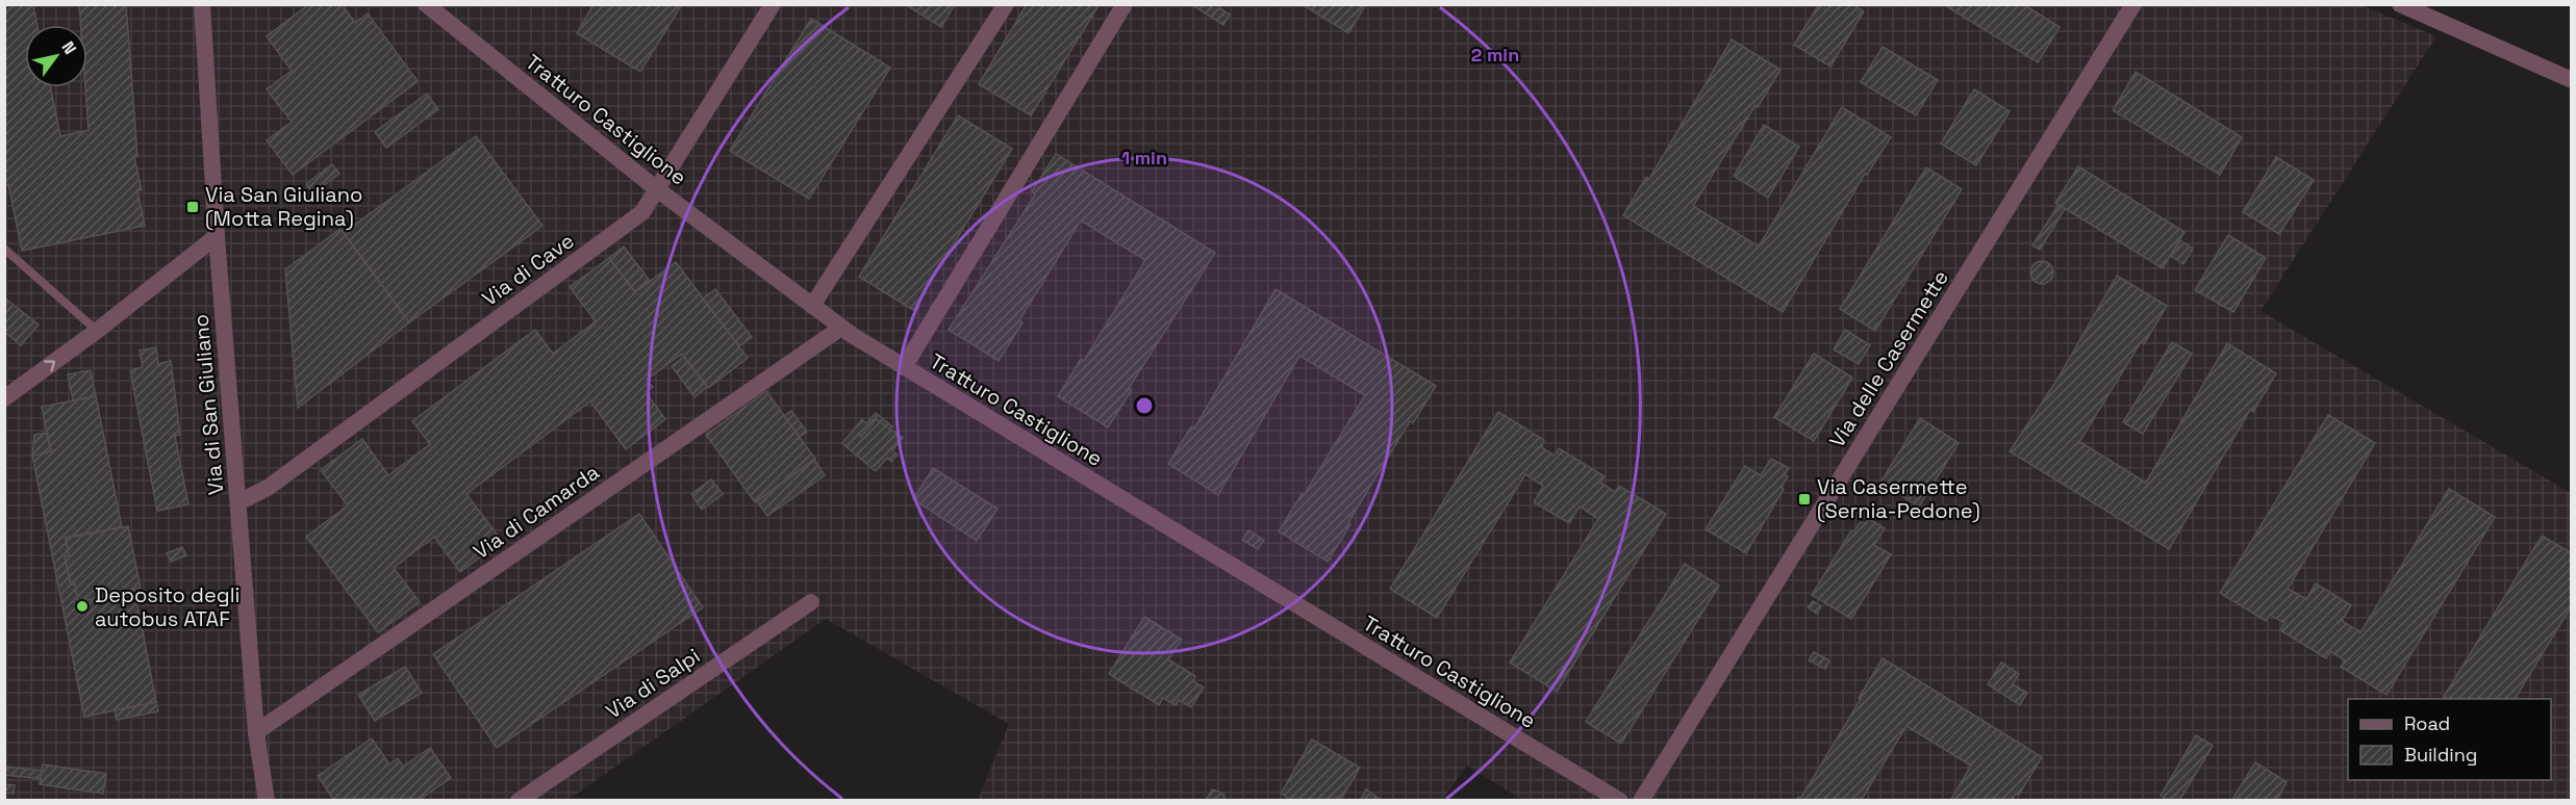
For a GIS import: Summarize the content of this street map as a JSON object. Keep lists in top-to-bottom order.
{
  "streets": {
    "street": [
      "Tratturo Castiglione",
      "Via di Cave",
      "Via delle Casermette",
      "Via di San Giuliano",
      "Via di Camarda",
      "Via di Salpi"
    ]
  },
  "crossings": [
    ["Tratturo Castiglione", "Via di Cave"],
    ["Tratturo Castiglione", "Via di Camarda"],
    ["Via di Cave", "Via di San Giuliano"],
    ["Via di San Giuliano", "Via di Camarda"]
  ],
  "places": {
    "transit": ["Via San Giuliano (Motta Regina)", "Via Casermette (Sernia-Pedone)"],
    "other": ["Deposito degli autobus ATAF"]
  },
  "legend": ["Road", "Building"],
  "north": "top right",
  "rings": ["2 min", "1 min"]
}
